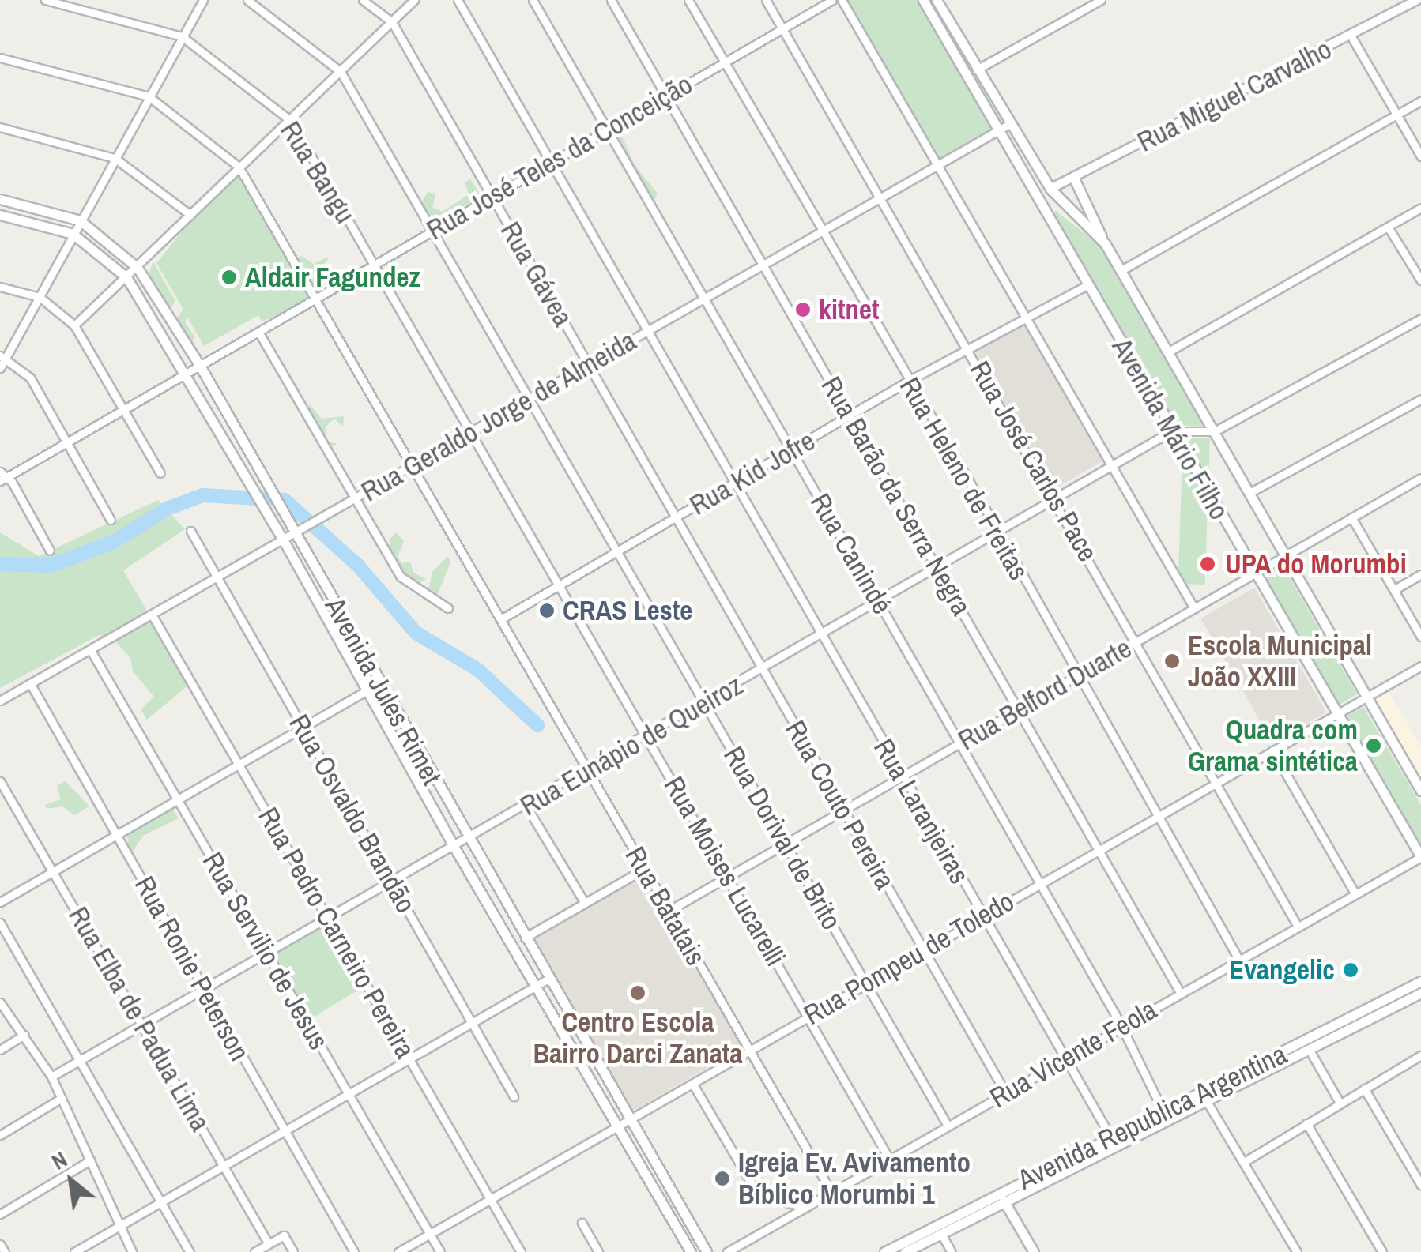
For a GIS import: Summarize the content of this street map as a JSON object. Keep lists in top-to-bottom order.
{
  "streets": {
    "main road": ["Avenida Mário Filho", "Avenida Jules Rimet", "Avenida Republica Argentina"],
    "street": [
      "Rua Miguel Carvalho",
      "Rua José Teles da Conceição",
      "Rua Bangu",
      "Rua Gávea",
      "Rua Geraldo Jorge de Almeida",
      "Rua José Carlos Pace",
      "Rua Kid Jofre",
      "Rua Heleno de Freitas",
      "Rua Barão da Serra Negra",
      "Rua Canindé",
      "Rua Belford Duarte",
      "Rua Eunápio de Queiroz",
      "Rua Couto Pereira",
      "Rua Laranjeiras",
      "Rua Osvaldo Brandão",
      "Rua Dorival de Brito",
      "Rua Moises Lucarelli",
      "Rua Batatais",
      "Rua Pedro Carneiro Pereira",
      "Rua Servilio de Jesus",
      "Rua Pompeu de Toledo",
      "Rua Ronie Peterson",
      "Rua Elba de Padua Lima",
      "Rua Vicente Feola"
    ]
  },
  "crossings": [
    ["Rua Miguel Carvalho", "Avenida Mário Filho"],
    ["Rua José Teles da Conceição", "Rua Bangu"],
    ["Rua José Teles da Conceição", "Rua Gávea"],
    ["Rua José Teles da Conceição", "Rua José Carlos Pace"],
    ["Rua José Teles da Conceição", "Rua Heleno de Freitas"],
    ["Rua José Teles da Conceição", "Rua Barão da Serra Negra"],
    ["Rua José Teles da Conceição", "Rua Canindé"],
    ["Rua José Teles da Conceição", "Avenida Jules Rimet"],
    ["Rua José Teles da Conceição", "Rua Laranjeiras"],
    ["Rua José Teles da Conceição", "Rua Dorival de Brito"],
    ["Rua José Teles da Conceição", "Rua Batatais"],
    ["Rua Bangu", "Rua Geraldo Jorge de Almeida"],
    ["Rua Bangu", "Rua Kid Jofre"],
    ["Rua Bangu", "Rua Moises Lucarelli"],
    ["Rua Gávea", "Rua Geraldo Jorge de Almeida"],
    ["Rua Gávea", "Rua Kid Jofre"],
    ["Rua Gávea", "Rua Couto Pereira"],
    ["Rua Geraldo Jorge de Almeida", "Avenida Mário Filho"],
    ["Rua Geraldo Jorge de Almeida", "Rua José Carlos Pace"],
    ["Rua Geraldo Jorge de Almeida", "Rua Heleno de Freitas"],
    ["Rua Geraldo Jorge de Almeida", "Rua Barão da Serra Negra"],
    ["Rua Geraldo Jorge de Almeida", "Rua Canindé"],
    ["Rua Geraldo Jorge de Almeida", "Avenida Jules Rimet"],
    ["Rua Geraldo Jorge de Almeida", "Rua Laranjeiras"],
    ["Rua Geraldo Jorge de Almeida", "Rua Osvaldo Brandão"],
    ["Rua Geraldo Jorge de Almeida", "Rua Dorival de Brito"],
    ["Rua Geraldo Jorge de Almeida", "Rua Batatais"],
    ["Rua Geraldo Jorge de Almeida", "Rua Pedro Carneiro Pereira"],
    ["Rua Geraldo Jorge de Almeida", "Rua Servilio de Jesus"],
    ["Rua Geraldo Jorge de Almeida", "Rua Ronie Peterson"],
    ["Avenida Mário Filho", "Rua Kid Jofre"],
    ["Avenida Mário Filho", "Rua Belford Duarte"],
    ["Avenida Mário Filho", "Rua Eunápio de Queiroz"],
    ["Avenida Mário Filho", "Rua Pompeu de Toledo"],
    ["Avenida Mário Filho", "Rua Vicente Feola"],
    ["Rua José Carlos Pace", "Rua Kid Jofre"],
    ["Rua José Carlos Pace", "Rua Belford Duarte"],
    ["Rua José Carlos Pace", "Rua Eunápio de Queiroz"],
    ["Rua José Carlos Pace", "Rua Pompeu de Toledo"],
    ["Rua José Carlos Pace", "Rua Vicente Feola"],
    ["Rua Kid Jofre", "Rua Heleno de Freitas"],
    ["Rua Kid Jofre", "Rua Barão da Serra Negra"],
    ["Rua Kid Jofre", "Rua Canindé"],
    ["Rua Kid Jofre", "Rua Couto Pereira"],
    ["Rua Kid Jofre", "Rua Laranjeiras"],
    ["Rua Kid Jofre", "Rua Dorival de Brito"],
    ["Rua Kid Jofre", "Rua Moises Lucarelli"],
    ["Rua Kid Jofre", "Rua Batatais"],
    ["Rua Heleno de Freitas", "Rua Belford Duarte"],
    ["Rua Heleno de Freitas", "Rua Eunápio de Queiroz"],
    ["Rua Heleno de Freitas", "Rua Pompeu de Toledo"],
    ["Rua Heleno de Freitas", "Rua Vicente Feola"],
    ["Rua Barão da Serra Negra", "Rua Belford Duarte"],
    ["Rua Barão da Serra Negra", "Rua Eunápio de Queiroz"],
    ["Rua Barão da Serra Negra", "Rua Pompeu de Toledo"],
    ["Rua Barão da Serra Negra", "Rua Vicente Feola"],
    ["Rua Canindé", "Rua Belford Duarte"],
    ["Rua Canindé", "Rua Eunápio de Queiroz"],
    ["Rua Canindé", "Rua Pompeu de Toledo"],
    ["Rua Canindé", "Rua Vicente Feola"],
    ["Rua Canindé", "Avenida Republica Argentina"],
    ["Avenida Jules Rimet", "Rua Eunápio de Queiroz"],
    ["Avenida Jules Rimet", "Rua Pompeu de Toledo"],
    ["Rua Belford Duarte", "Rua Couto Pereira"],
    ["Rua Belford Duarte", "Rua Laranjeiras"],
    ["Rua Belford Duarte", "Rua Dorival de Brito"],
    ["Rua Belford Duarte", "Rua Moises Lucarelli"],
    ["Rua Belford Duarte", "Rua Batatais"],
    ["Rua Eunápio de Queiroz", "Rua Couto Pereira"],
    ["Rua Eunápio de Queiroz", "Rua Laranjeiras"],
    ["Rua Eunápio de Queiroz", "Rua Osvaldo Brandão"],
    ["Rua Eunápio de Queiroz", "Rua Dorival de Brito"],
    ["Rua Eunápio de Queiroz", "Rua Moises Lucarelli"],
    ["Rua Eunápio de Queiroz", "Rua Batatais"],
    ["Rua Eunápio de Queiroz", "Rua Pedro Carneiro Pereira"],
    ["Rua Eunápio de Queiroz", "Rua Servilio de Jesus"],
    ["Rua Eunápio de Queiroz", "Rua Ronie Peterson"],
    ["Rua Eunápio de Queiroz", "Rua Elba de Padua Lima"],
    ["Rua Couto Pereira", "Rua Pompeu de Toledo"],
    ["Rua Couto Pereira", "Rua Vicente Feola"],
    ["Rua Laranjeiras", "Rua Pompeu de Toledo"],
    ["Rua Laranjeiras", "Rua Vicente Feola"],
    ["Rua Laranjeiras", "Avenida Republica Argentina"],
    ["Rua Dorival de Brito", "Rua Pompeu de Toledo"],
    ["Rua Dorival de Brito", "Rua Vicente Feola"],
    ["Rua Moises Lucarelli", "Rua Pompeu de Toledo"],
    ["Rua Moises Lucarelli", "Rua Vicente Feola"],
    ["Rua Batatais", "Rua Pompeu de Toledo"],
    ["Rua Batatais", "Rua Vicente Feola"],
    ["Rua Pedro Carneiro Pereira", "Rua Pompeu de Toledo"],
    ["Rua Servilio de Jesus", "Rua Pompeu de Toledo"]
  ],
  "places": [
    "Aldair Fagundez",
    "kitnet",
    "UPA do Morumbi",
    "CRAS Leste",
    "Escola Municipal João XXIII",
    "Quadra com Grama sintética",
    "Evangelic",
    "Centro Escola Bairro Darci Zanata",
    "Igreja Ev. Avivamento Bíblico Morumbi 1"
  ],
  "north": "top left"
}
